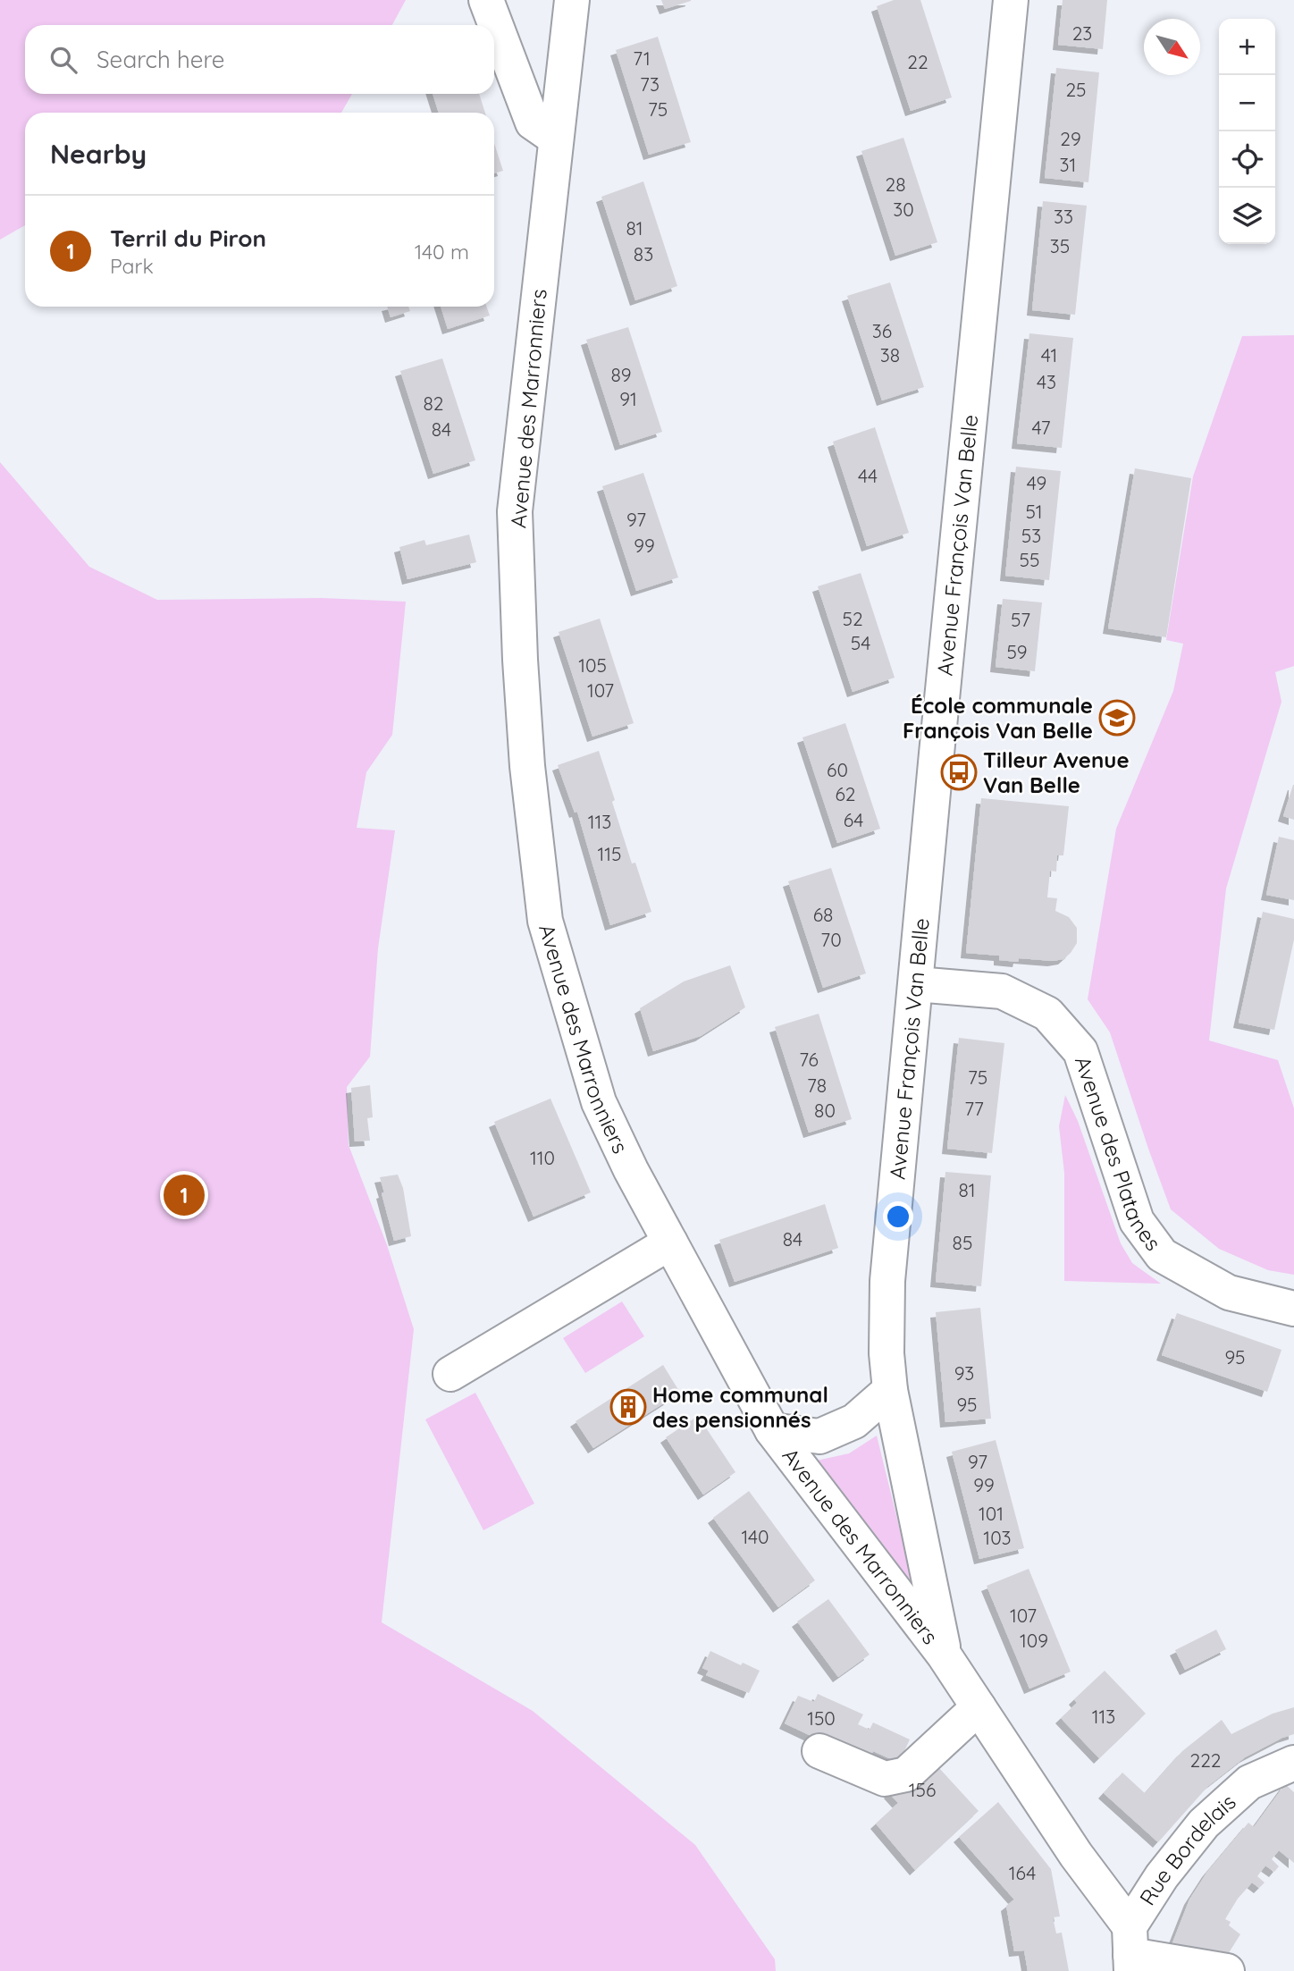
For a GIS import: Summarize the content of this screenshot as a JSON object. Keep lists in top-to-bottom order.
{
  "streets": {
    "street": [
      "Avenue des Marronniers",
      "Avenue François Van Belle",
      "Avenue des Platanes",
      "Rue Bordelais"
    ]
  },
  "crossings": [
    ["Avenue des Marronniers", "Avenue François Van Belle"],
    ["Avenue des Marronniers", "Rue Bordelais"],
    ["Avenue François Van Belle", "Avenue des Platanes"]
  ],
  "places": {
    "school or university": ["École communale François Van Belle"],
    "bus stop": ["Tilleur Avenue Van Belle"],
    "building": ["Home communal des pensionnés"]
  },
  "house_numbers": [
    "23",
    "71",
    "22",
    "73",
    "25",
    "75",
    "29",
    "31",
    "28",
    "30",
    "33",
    "81",
    "35",
    "83",
    "36",
    "38",
    "41",
    "89",
    "43",
    "91",
    "82",
    "47",
    "84",
    "44",
    "49",
    "51",
    "97",
    "53",
    "99",
    "55",
    "52",
    "57",
    "54",
    "59",
    "105",
    "107",
    "60",
    "62",
    "64",
    "113",
    "115",
    "68",
    "70",
    "76",
    "75",
    "78",
    "77",
    "80",
    "110",
    "81",
    "84",
    "85",
    "95",
    "93",
    "95",
    "97",
    "99",
    "101",
    "140",
    "103",
    "107",
    "109",
    "113",
    "150",
    "222",
    "156",
    "164"
  ],
  "north": "bottom right",
  "page": {
    "map_buttons": ["+", "−"],
    "search": "Search here",
    "heading": "Nearby",
    "list": [
      {
        "mark": "1",
        "name": "Terril du Piron",
        "note": "Park",
        "value": "140 m"
      }
    ],
    "pins": "1"
  }
}
